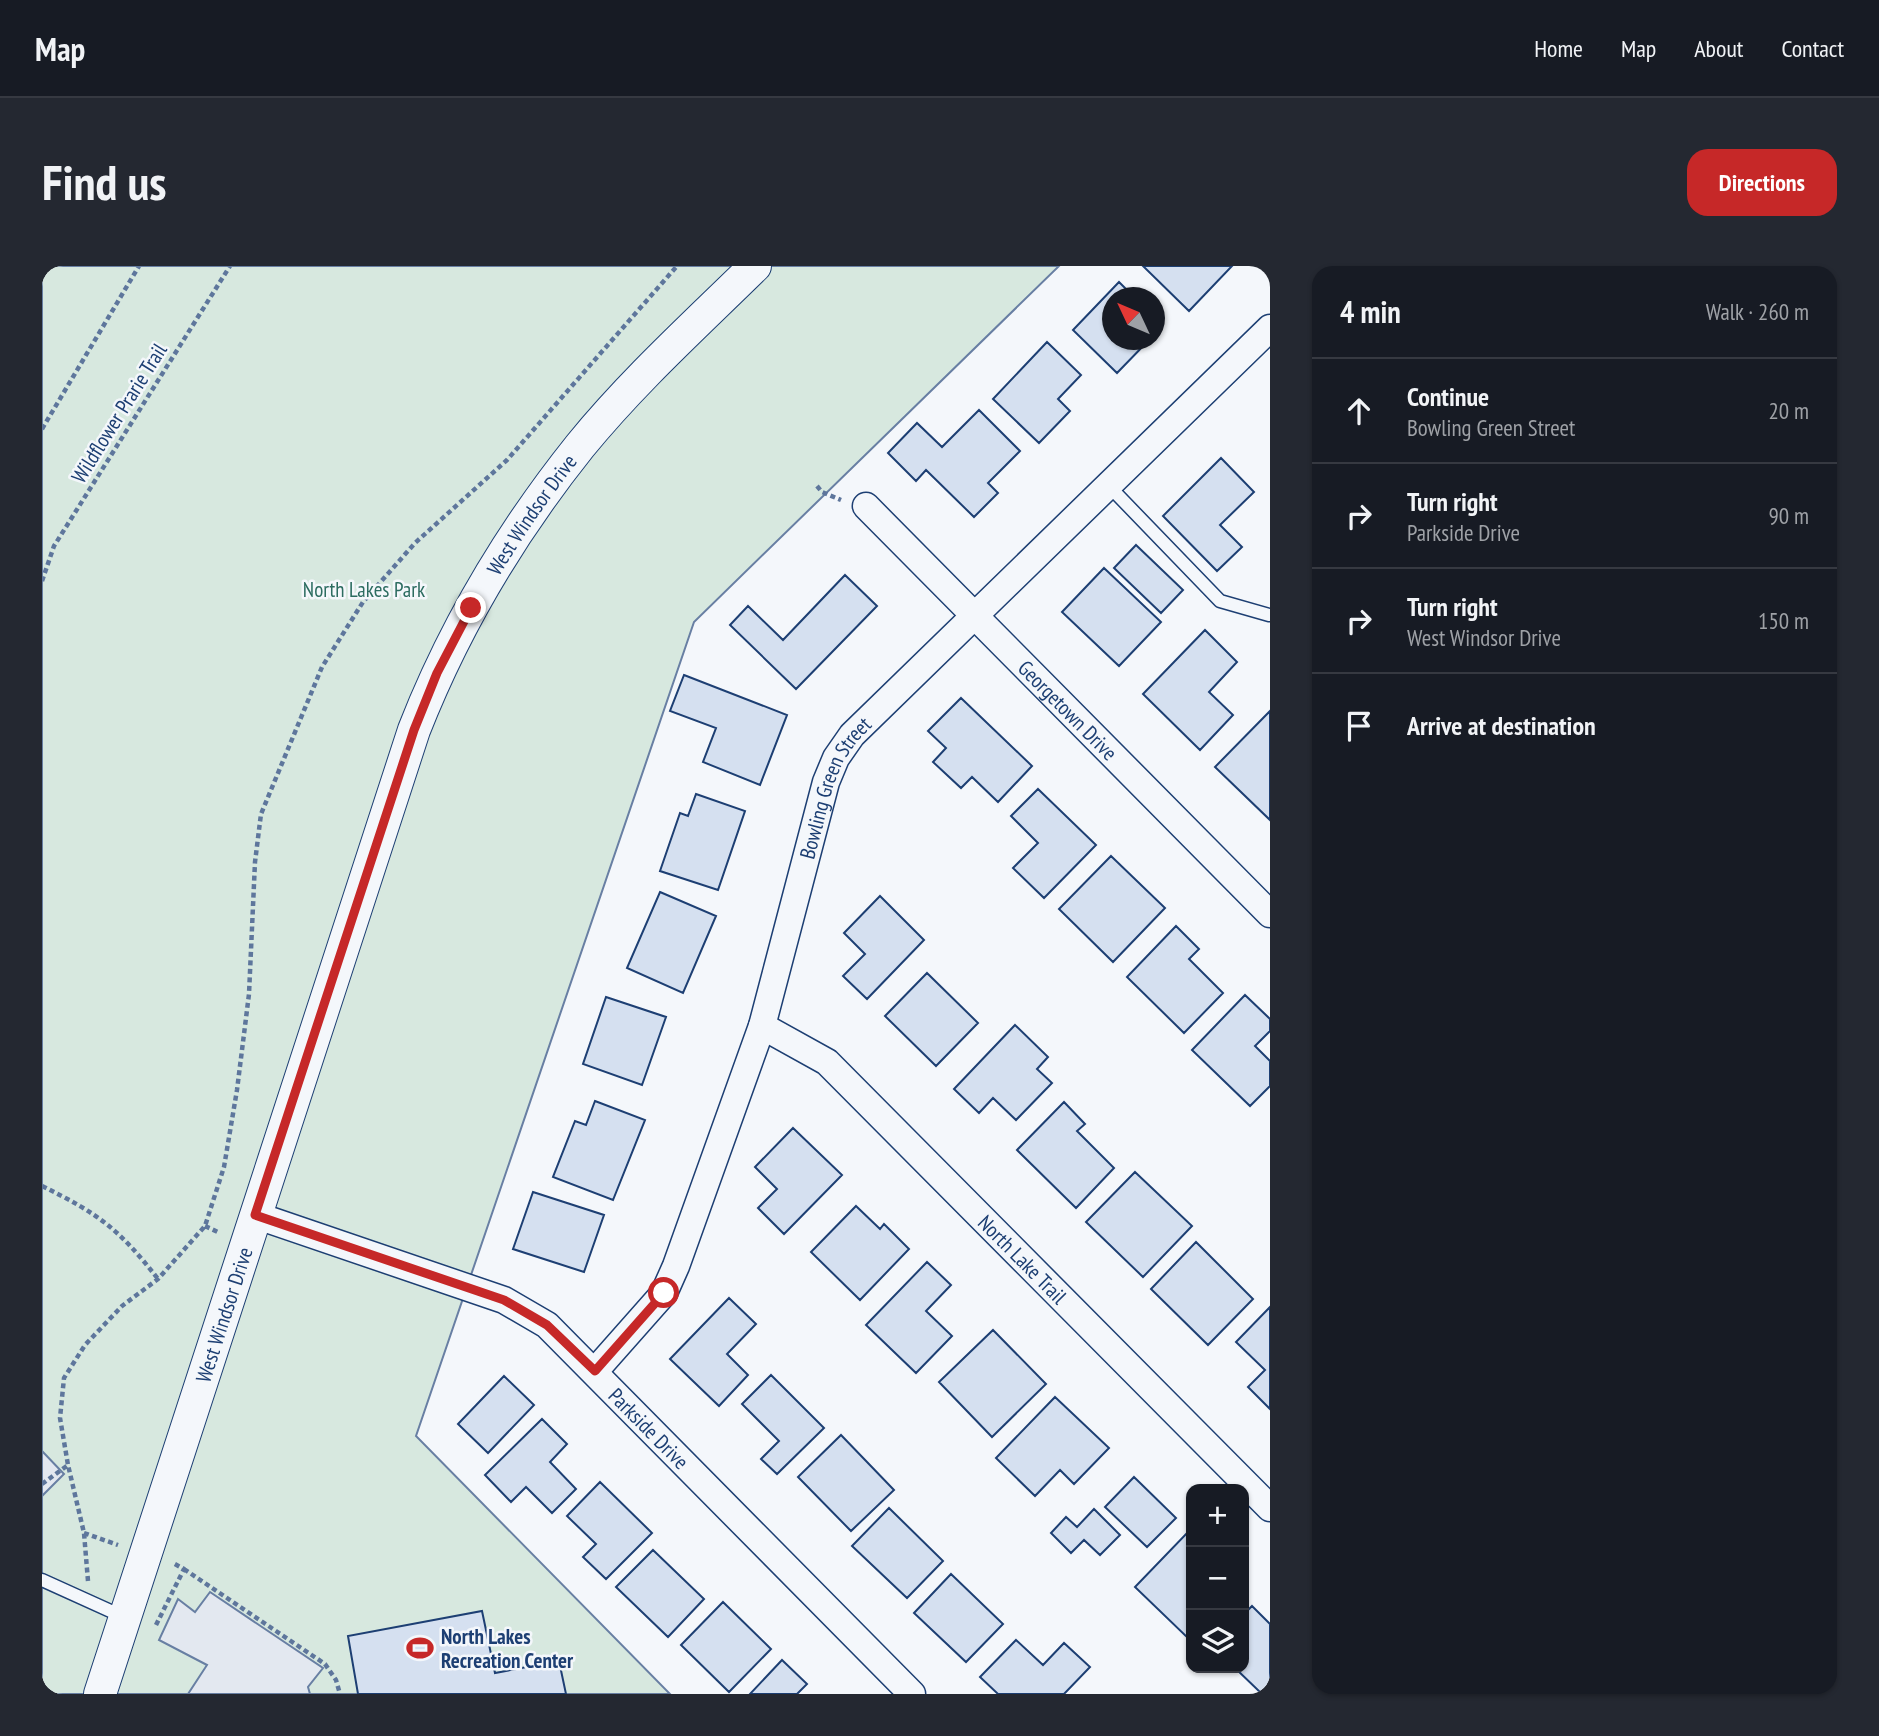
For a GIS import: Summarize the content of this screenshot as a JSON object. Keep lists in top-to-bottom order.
{
  "streets": {
    "street": [
      "West Windsor Drive",
      "Georgetown Drive",
      "Bowling Green Street",
      "North Lake Trail",
      "Parkside Drive"
    ],
    "path": ["Wildflower Prarie Trail"]
  },
  "crossings": [
    ["West Windsor Drive", "Parkside Drive"],
    ["Georgetown Drive", "Bowling Green Street"],
    ["Bowling Green Street", "North Lake Trail"],
    ["Bowling Green Street", "Parkside Drive"]
  ],
  "parks": ["North Lakes Park"],
  "places": {
    "sports": ["North Lakes Recreation Center"]
  },
  "north": "top left",
  "page": {
    "header": "Map",
    "nav": [
      "Home",
      "Map",
      "About",
      "Contact"
    ],
    "buttons": "Directions",
    "title": "Find us",
    "heading": ["4 min", "Walk · 260 m"],
    "list": [
      ["Continue", "Bowling Green Street", "20 m"],
      ["Turn right", "Parkside Drive", "90 m"],
      ["Turn right", "West Windsor Drive", "150 m"],
      "Arrive at destination"
    ],
    "map_buttons": ["+", "−"]
  }
}
